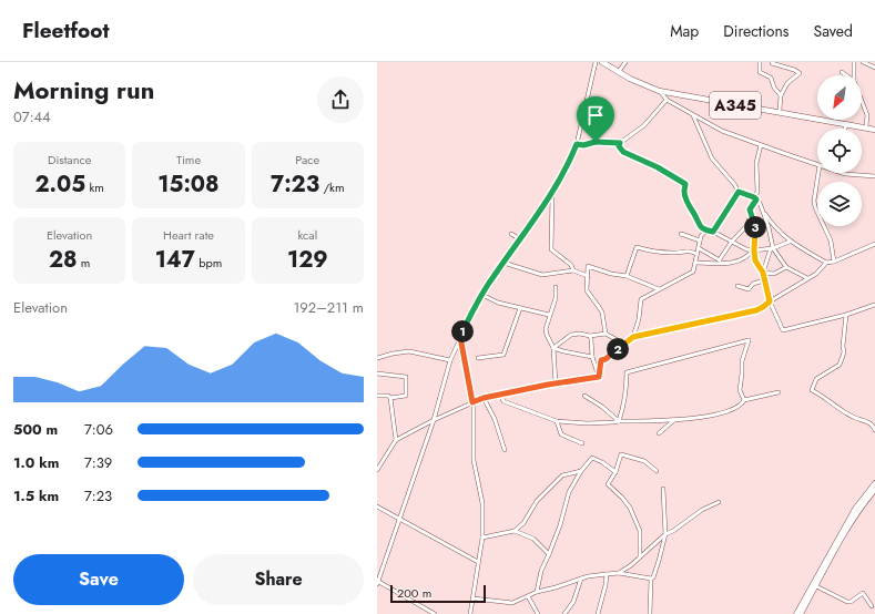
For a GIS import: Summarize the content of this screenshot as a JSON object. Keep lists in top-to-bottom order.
{
  "streets": {
    "highway": ["A345"]
  },
  "scale_bar": "200 m",
  "north": "bottom left",
  "page": {
    "header": "Fleetfoot",
    "nav": ["Map", "Directions", "Saved"],
    "heading": ["Morning run", "07:44"],
    "stats": [
      ["Distance", "2.05 km"],
      ["Time", "15:08"],
      ["Pace", "7:23 /km"],
      ["Elevation", "28 m"],
      ["Heart rate", "147 bpm"],
      ["kcal", "129"]
    ],
    "pins": ["3", "1", "2"],
    "chart": ["Elevation", "192–211 m"],
    "list": [
      {
        "name": "500 m",
        "note": "7:06"
      },
      {
        "name": "1.0 km",
        "note": "7:39"
      },
      {
        "name": "1.5 km",
        "note": "7:23"
      }
    ],
    "buttons": ["Save", "Share"],
    "scale": "200 m"
  }
}
